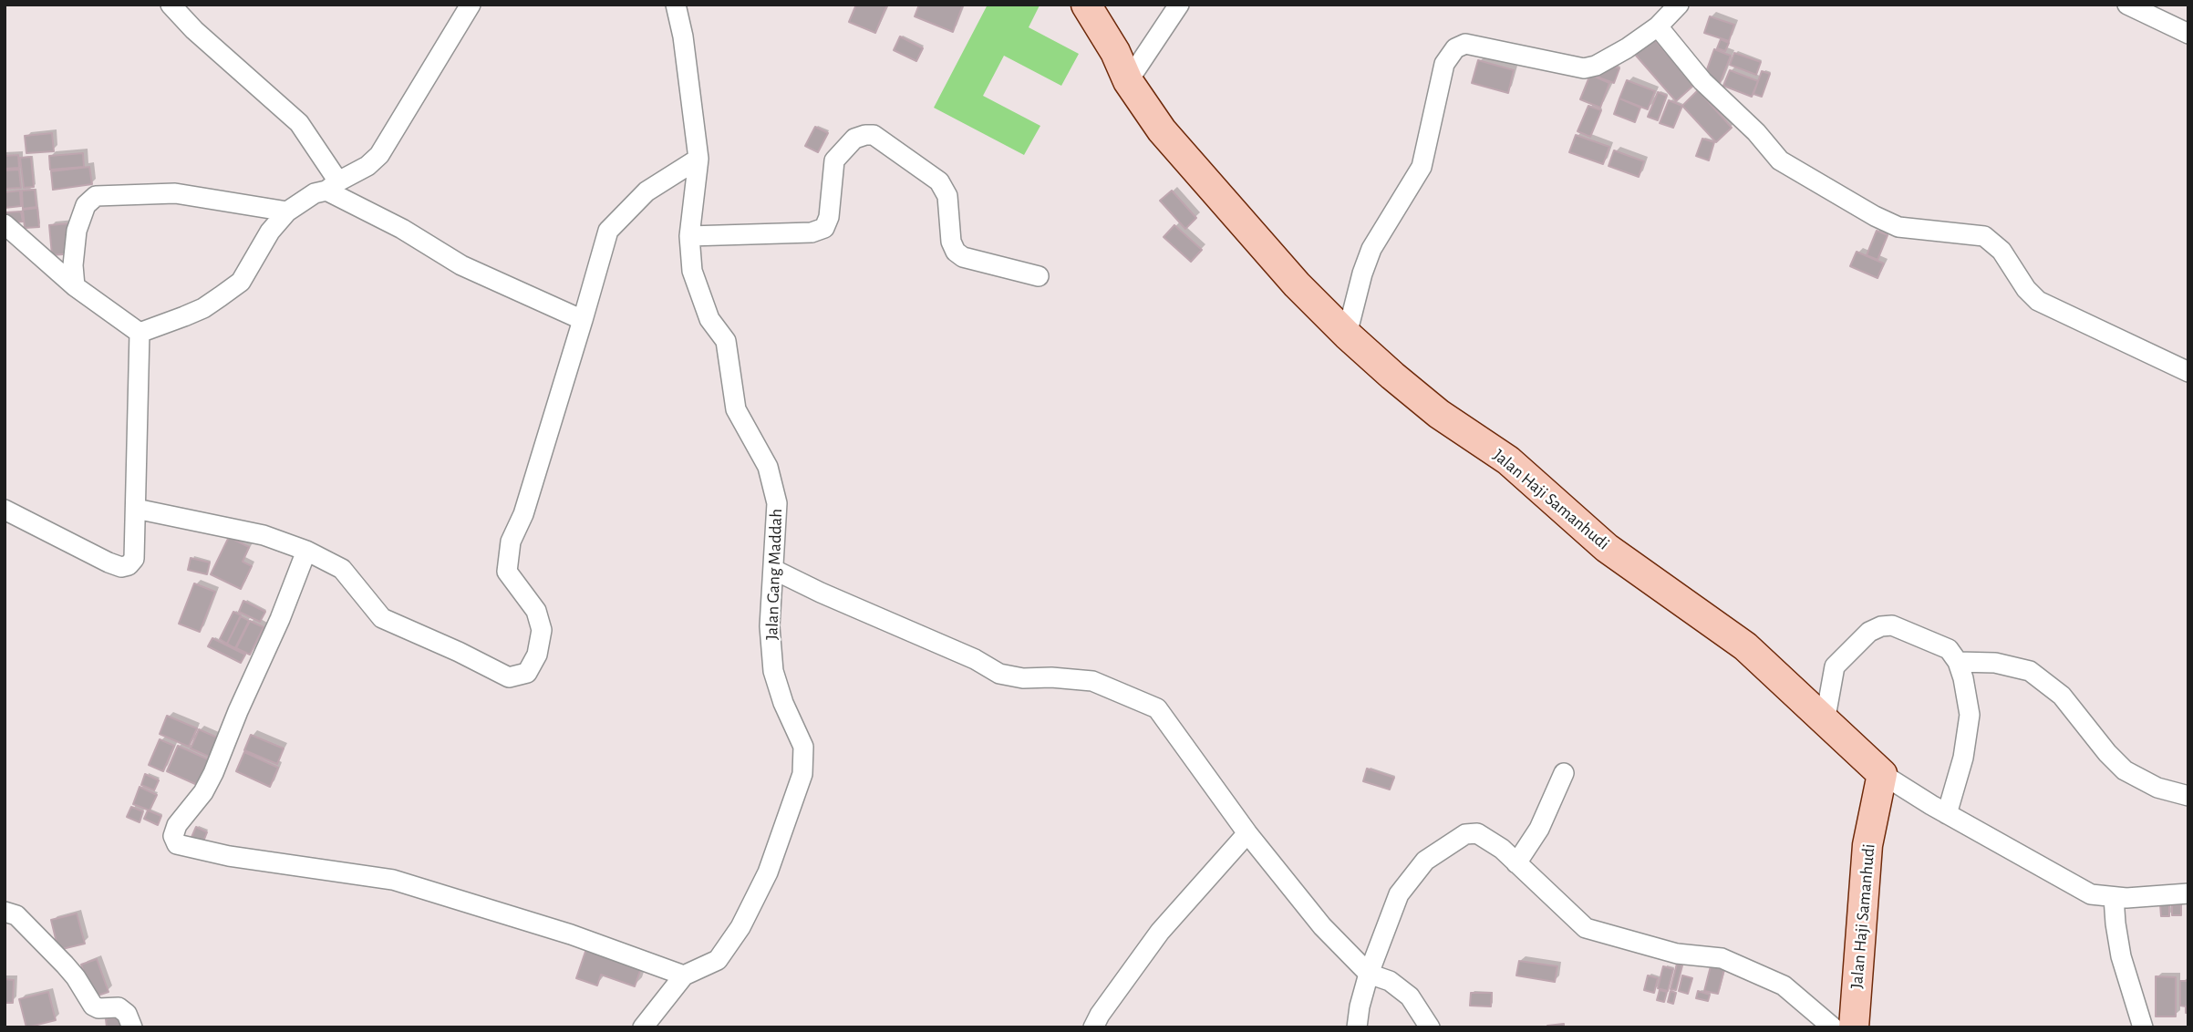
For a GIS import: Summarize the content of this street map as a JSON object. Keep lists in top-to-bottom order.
{
  "streets": {
    "street": ["Jalan Haji Samanhudi", "Jalan Gang Maddah"]
  }
}
